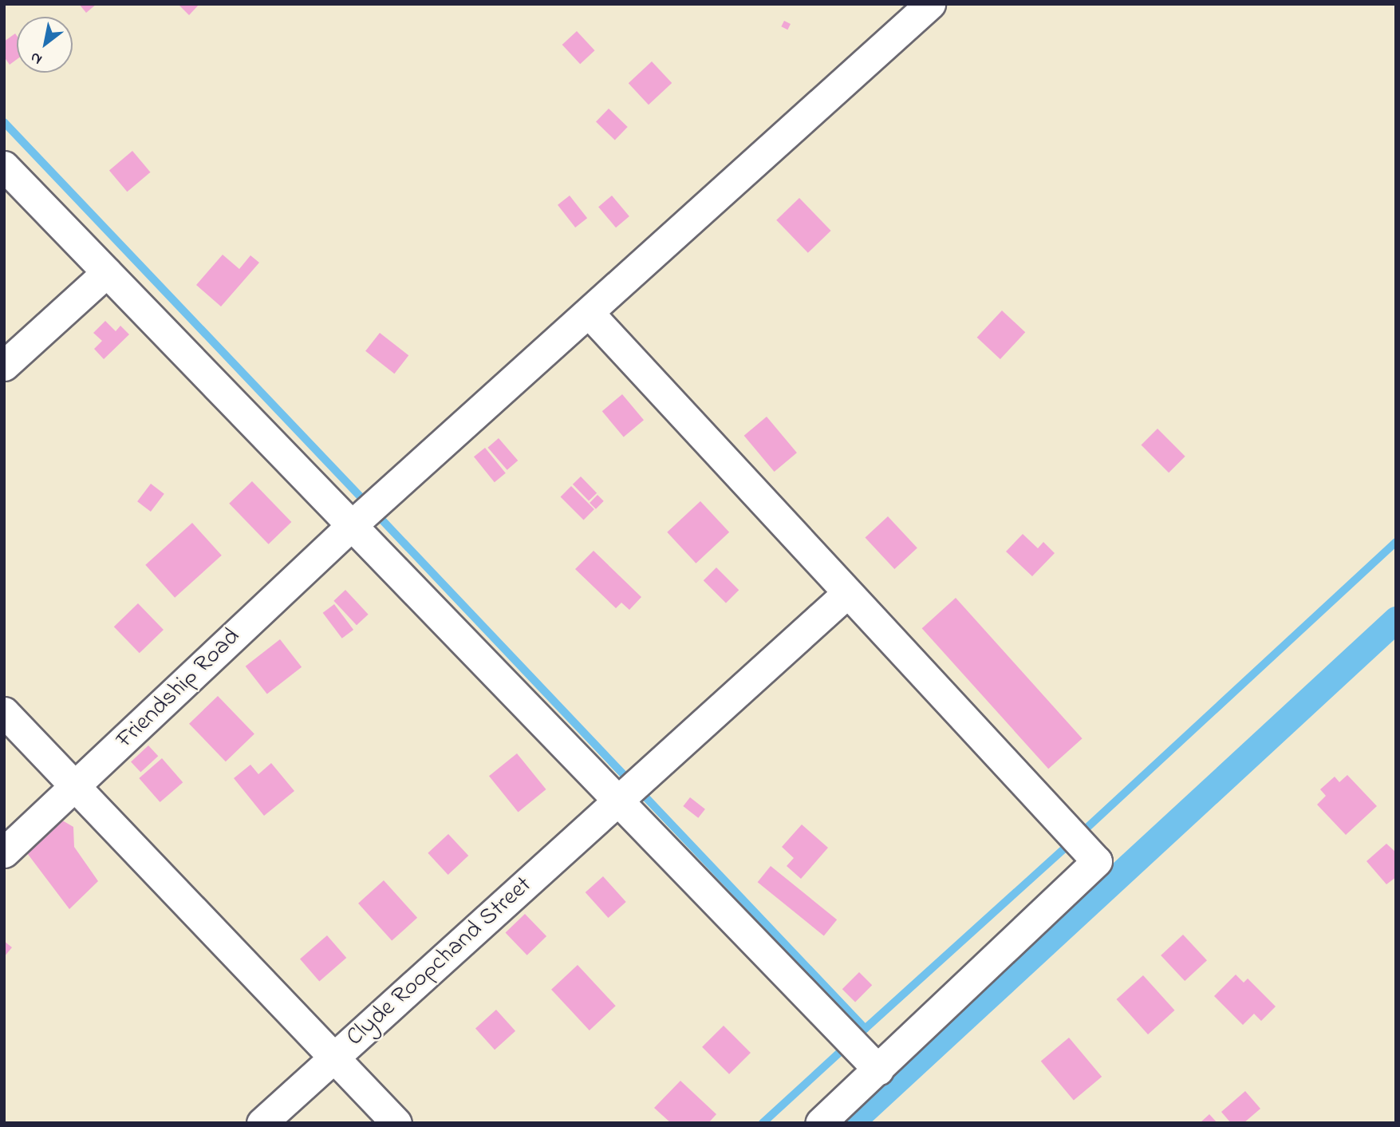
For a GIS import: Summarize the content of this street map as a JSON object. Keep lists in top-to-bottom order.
{
  "streets": {
    "street": ["Friendship Road", "Clyde Roopchand Street"]
  },
  "north": "bottom left"
}
